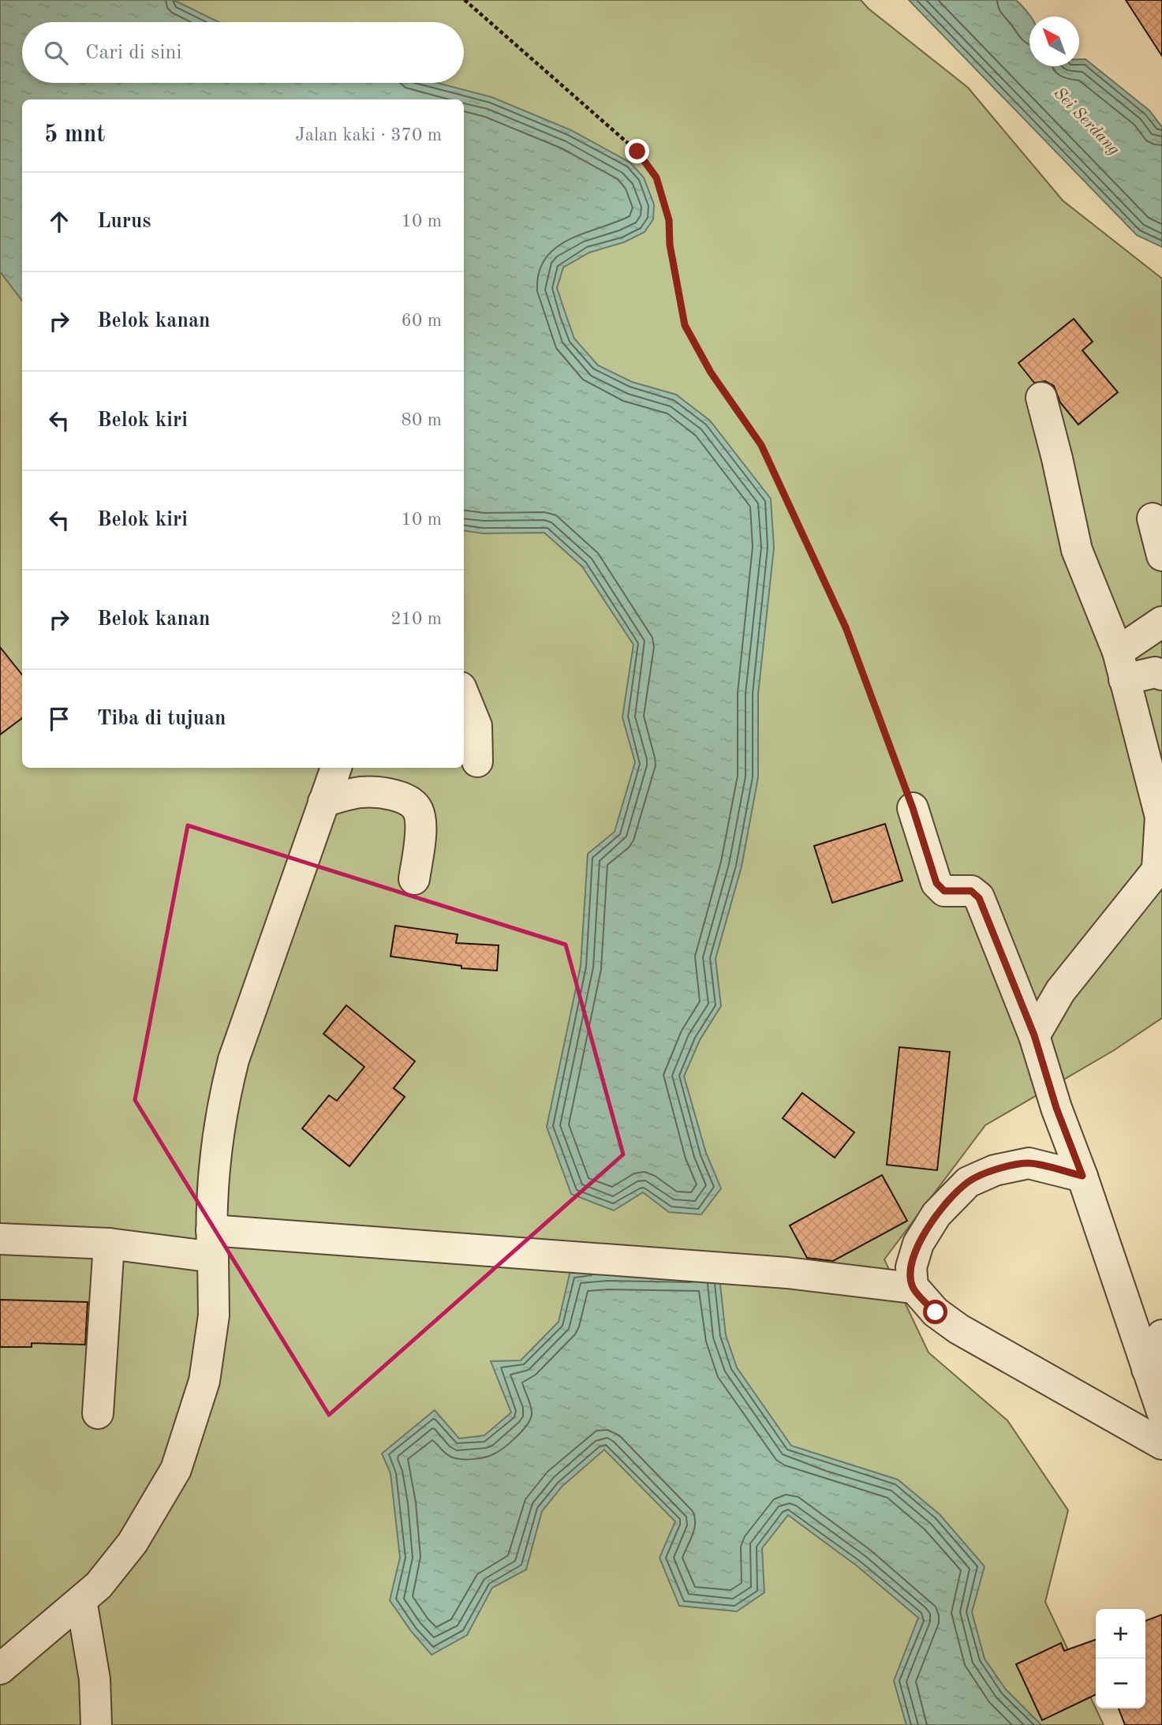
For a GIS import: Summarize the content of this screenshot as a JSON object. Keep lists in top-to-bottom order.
{
  "water": ["Sei Serdang"],
  "north": "top left",
  "page": {
    "search": "Cari di sini",
    "heading": ["5 mnt", "Jalan kaki · 370 m"],
    "list": [
      ["Lurus", "10 m"],
      ["Belok kanan", "60 m"],
      ["Belok kiri", "80 m"],
      ["Belok kiri", "10 m"],
      ["Belok kanan", "210 m"],
      "Tiba di tujuan"
    ],
    "map_buttons": ["+", "−"]
  }
}
